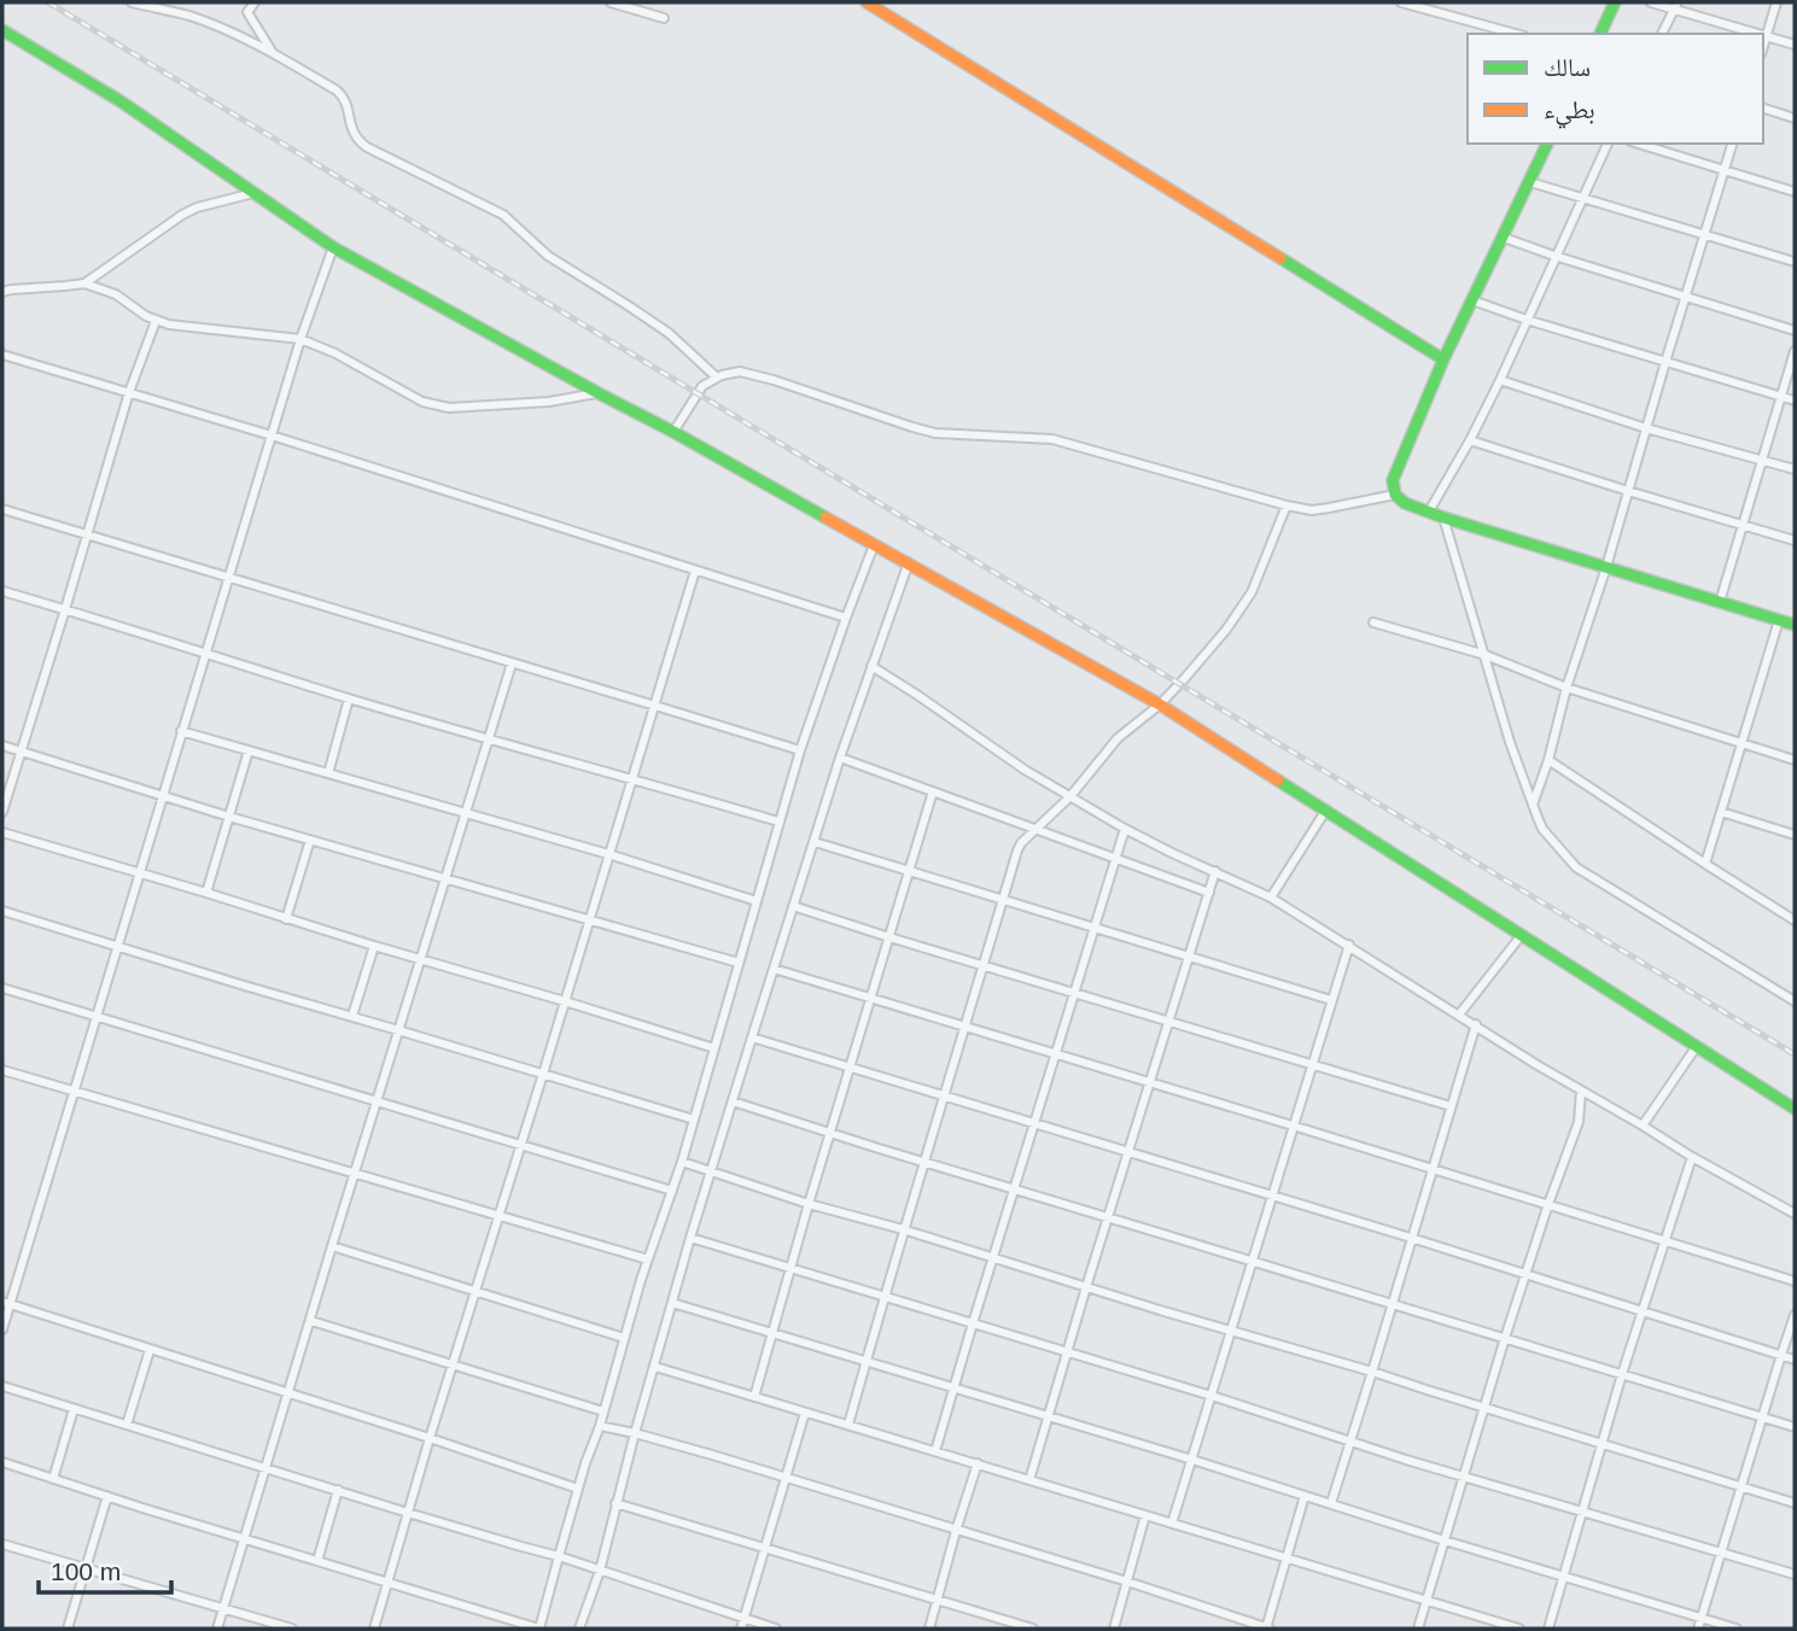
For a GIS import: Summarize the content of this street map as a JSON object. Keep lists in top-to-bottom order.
{
  "legend": ["سالك", "بطيء"],
  "scale_bar": "100 m"
}
